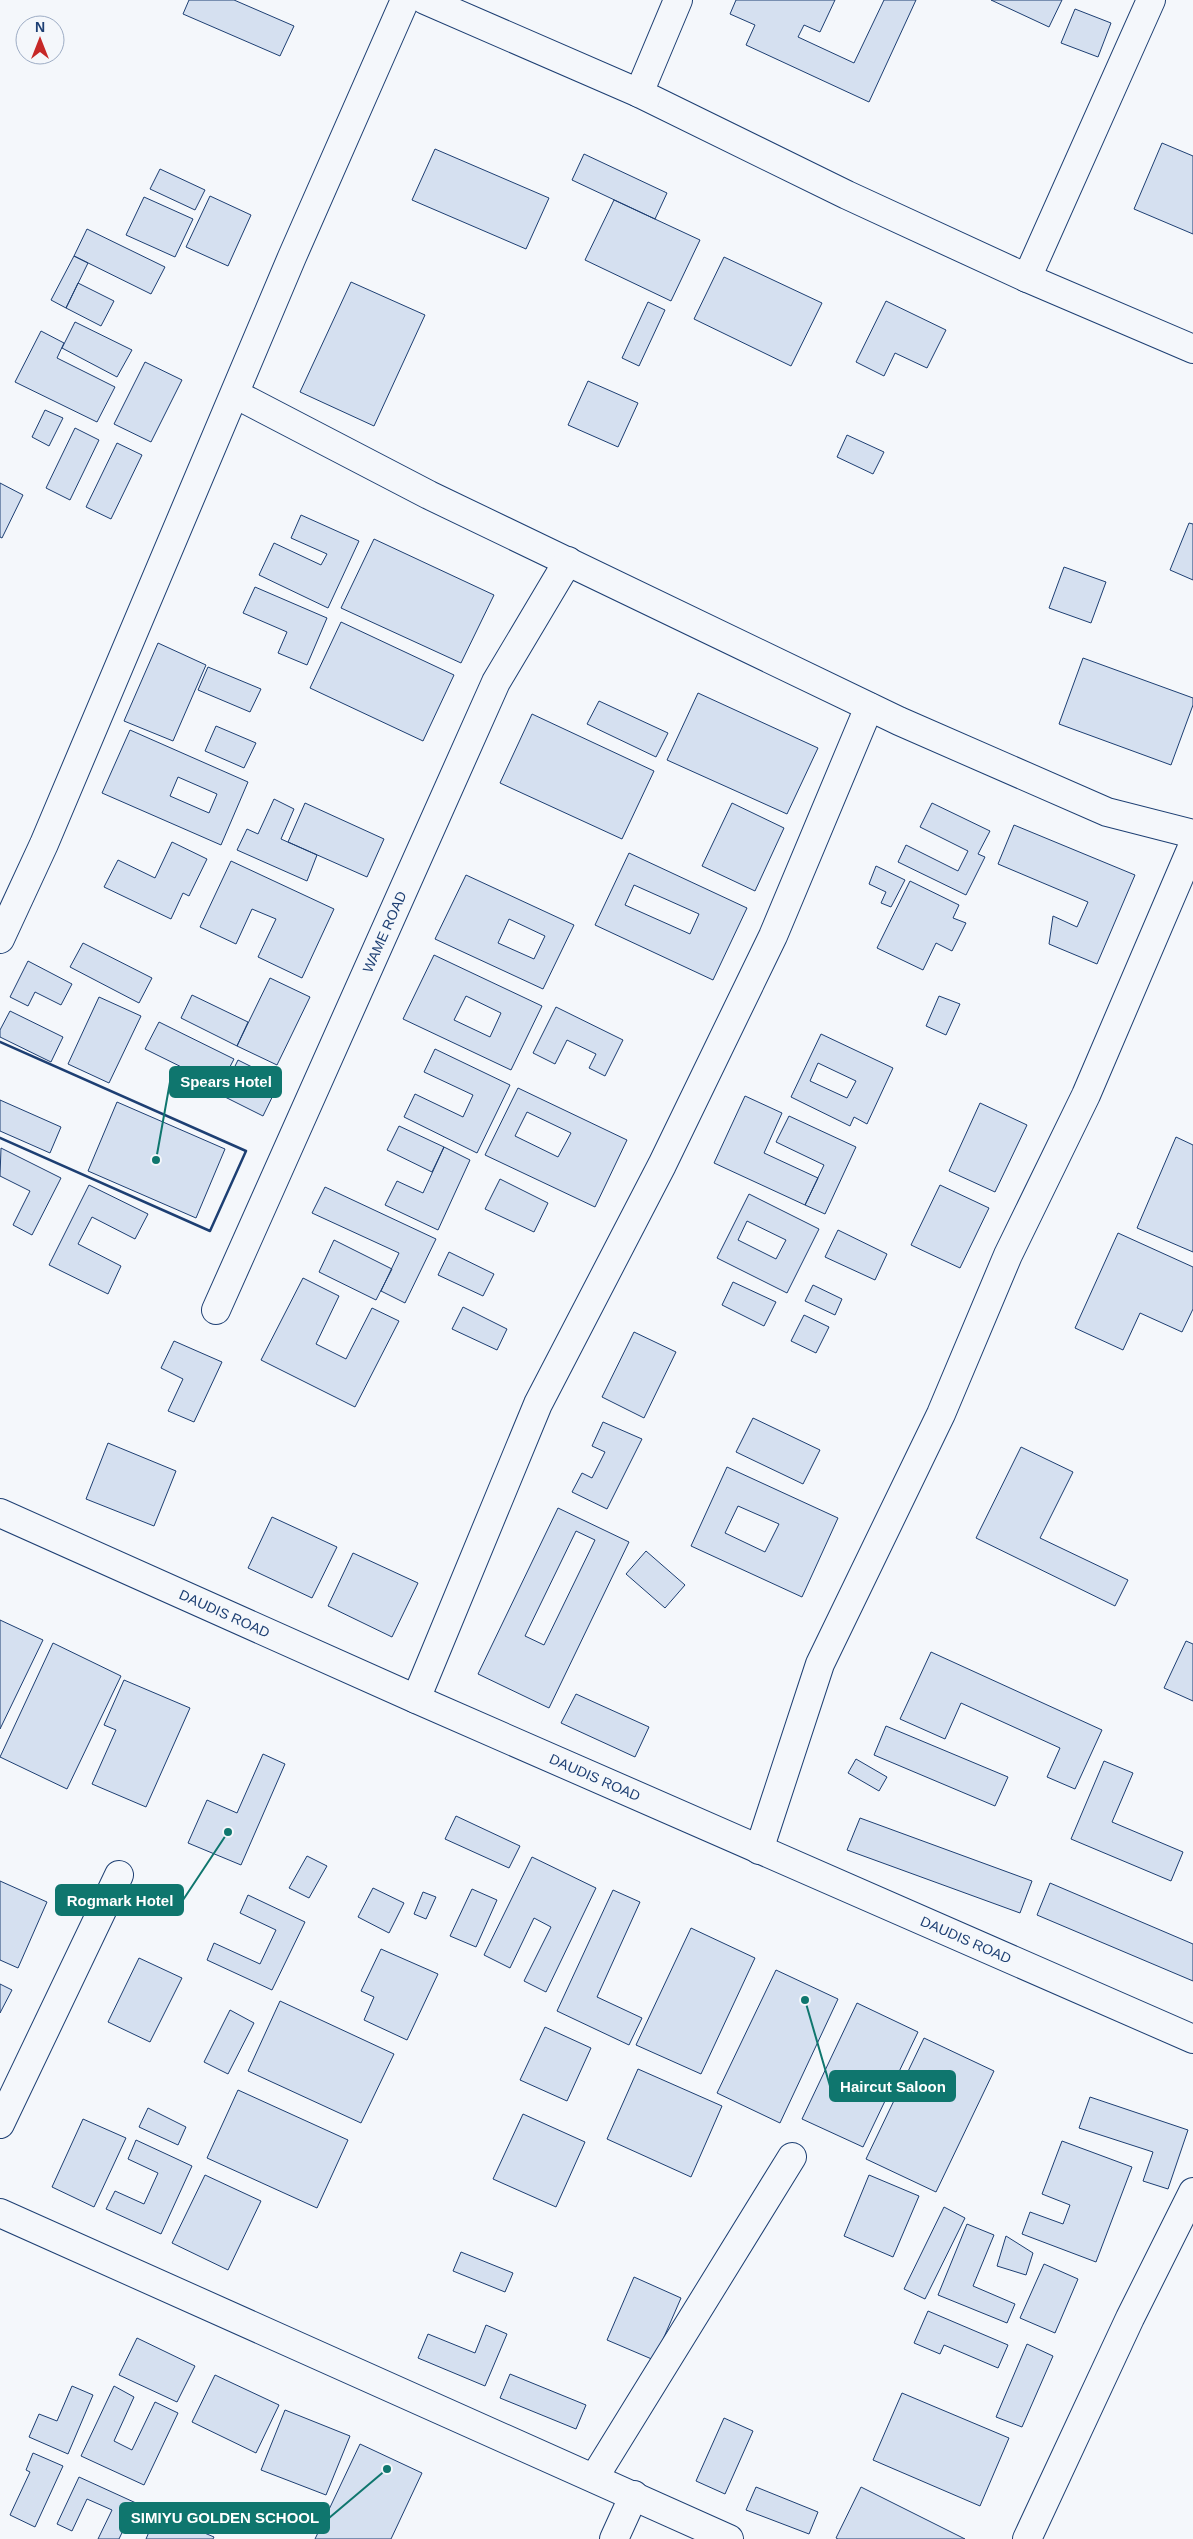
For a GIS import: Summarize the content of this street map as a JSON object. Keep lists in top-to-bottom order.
{
  "streets": {
    "street": ["WAME ROAD", "DAUDIS ROAD"]
  },
  "places": [
    "Spears Hotel",
    "Rogmark Hotel",
    "Haircut Saloon",
    "SIMIYU GOLDEN SCHOOL"
  ],
  "north": "top"
}
